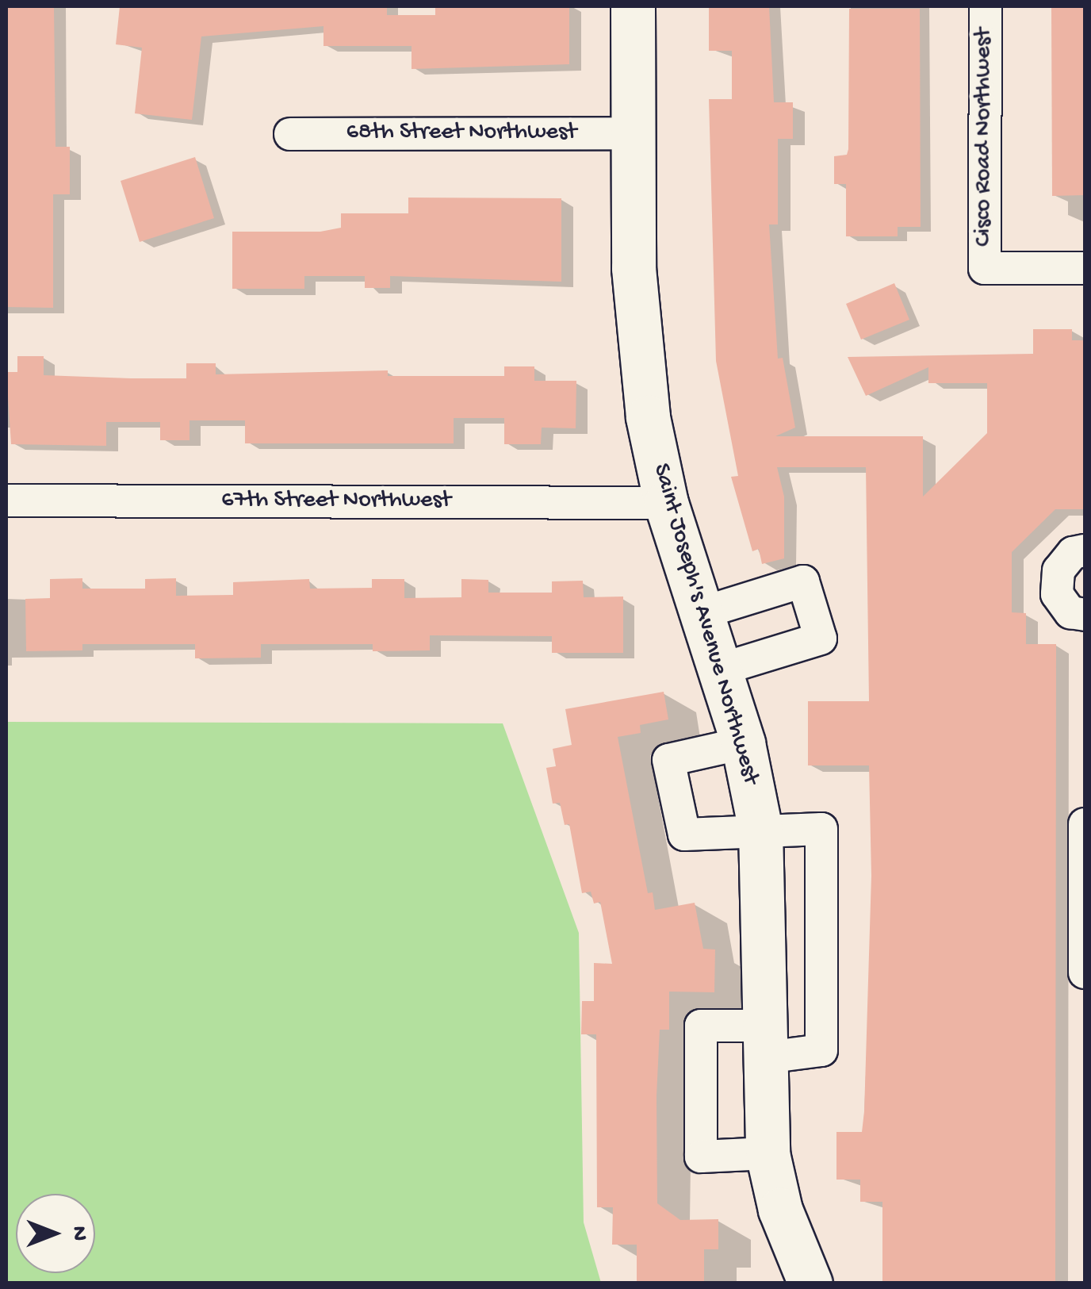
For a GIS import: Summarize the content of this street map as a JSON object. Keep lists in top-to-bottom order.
{
  "streets": {
    "street": [
      "68th Street Northwest",
      "Cisco Road Northwest",
      "67th Street Northwest",
      "Saint Joseph's Avenue Northwest"
    ]
  },
  "crossings": [
    ["68th Street Northwest", "Saint Joseph's Avenue Northwest"],
    ["67th Street Northwest", "Saint Joseph's Avenue Northwest"]
  ],
  "north": "right"
}
